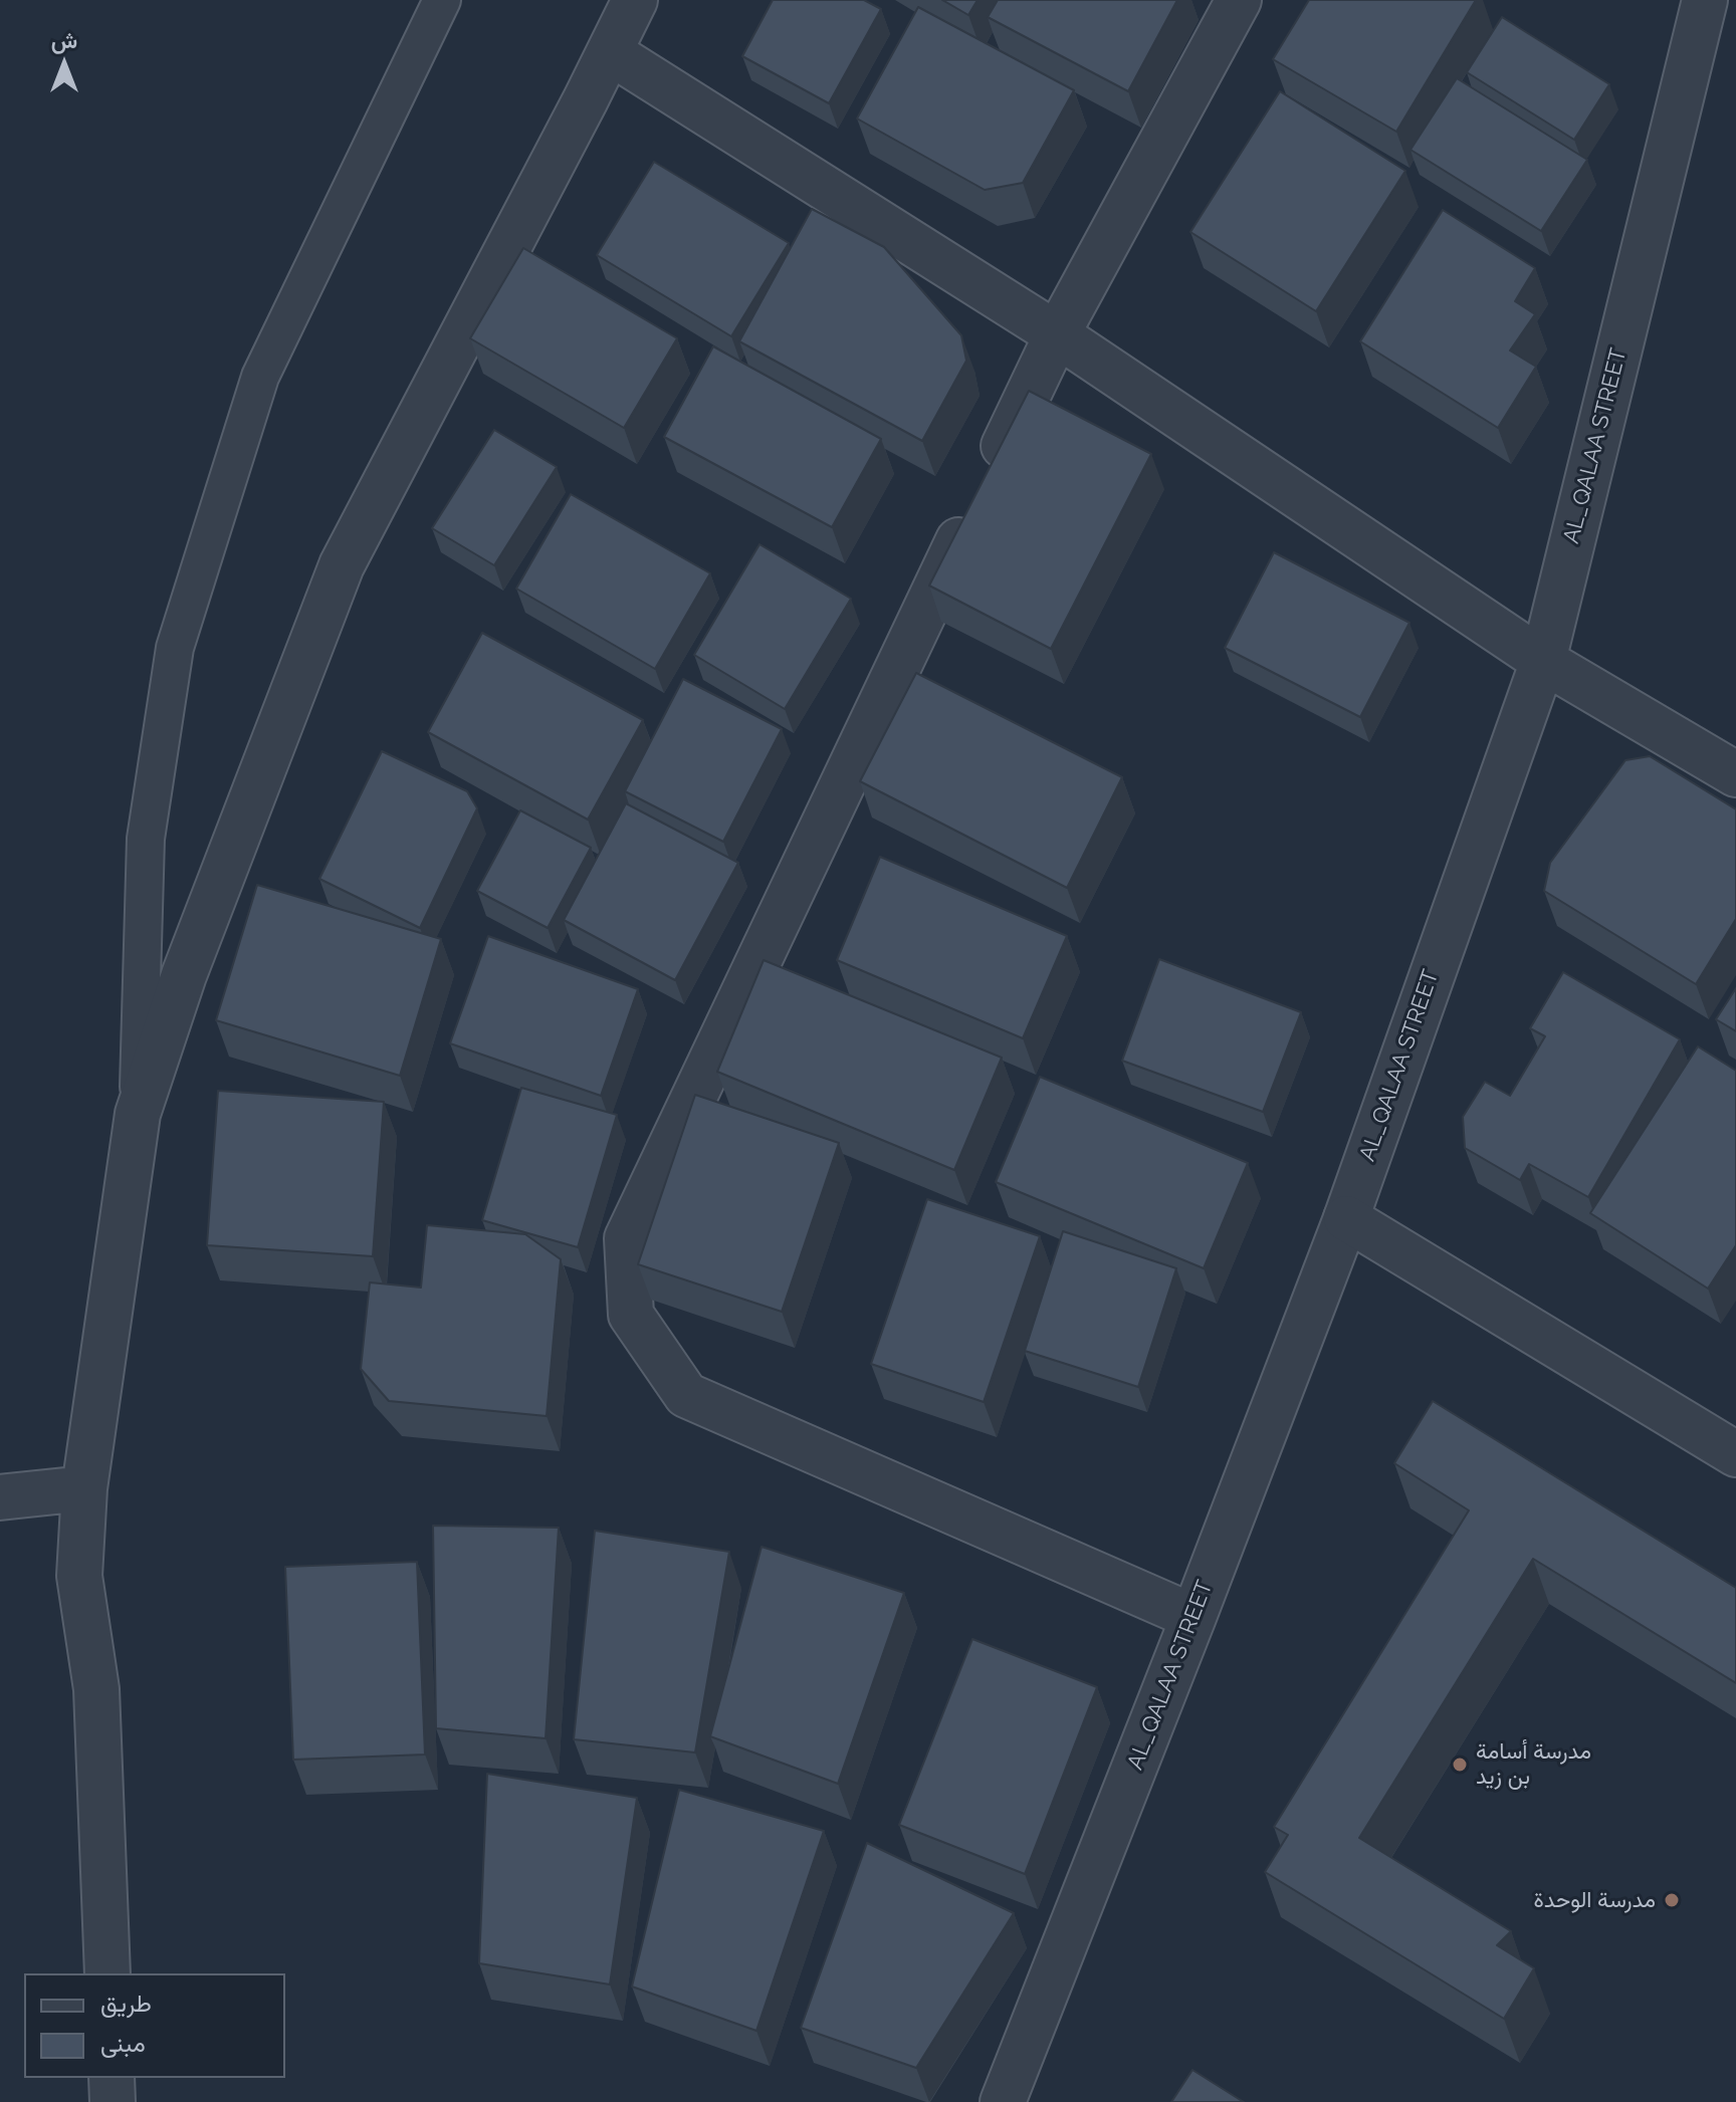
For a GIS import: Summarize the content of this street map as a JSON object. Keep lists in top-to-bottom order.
{
  "streets": {
    "street": ["AL_QALAA STREET"]
  },
  "places": ["مدرسة أسامة بن زيد", "مدرسة الوحدة"],
  "legend": ["طريق", "مبنى"],
  "north": "top"
}
